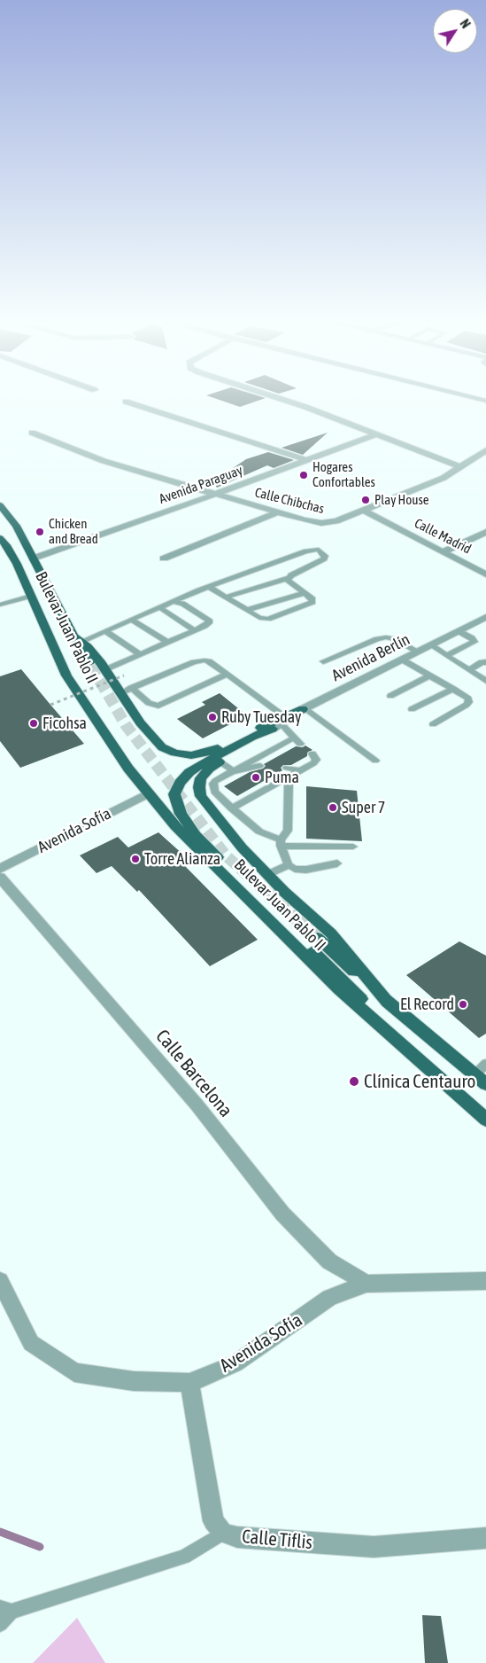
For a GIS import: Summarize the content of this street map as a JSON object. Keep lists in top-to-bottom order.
{
  "streets": {
    "main road": ["Bulevar Juan Pablo II"],
    "street": [
      "Avenida Paraguay",
      "Calle Chibchas",
      "Calle Madrid",
      "Avenida Berlín",
      "Avenida Sofía",
      "Calle Barcelona",
      "Calle Tiflis"
    ]
  },
  "crossings": [
    ["Avenida Paraguay", "Calle Chibchas"],
    ["Avenida Paraguay", "Bulevar Juan Pablo II"],
    ["Calle Chibchas", "Calle Madrid"],
    ["Bulevar Juan Pablo II", "Avenida Sofía"],
    ["Avenida Sofía", "Calle Barcelona"],
    ["Avenida Sofía", "Calle Tiflis"]
  ],
  "places": [
    "Hogares Confortables",
    "Play House",
    "Chicken and Bread",
    "Ruby Tuesday",
    "Ficohsa",
    "Puma",
    "Super 7",
    "Torre Alianza",
    "El Record",
    "Clínica Centauro"
  ],
  "north": "top right"
}
